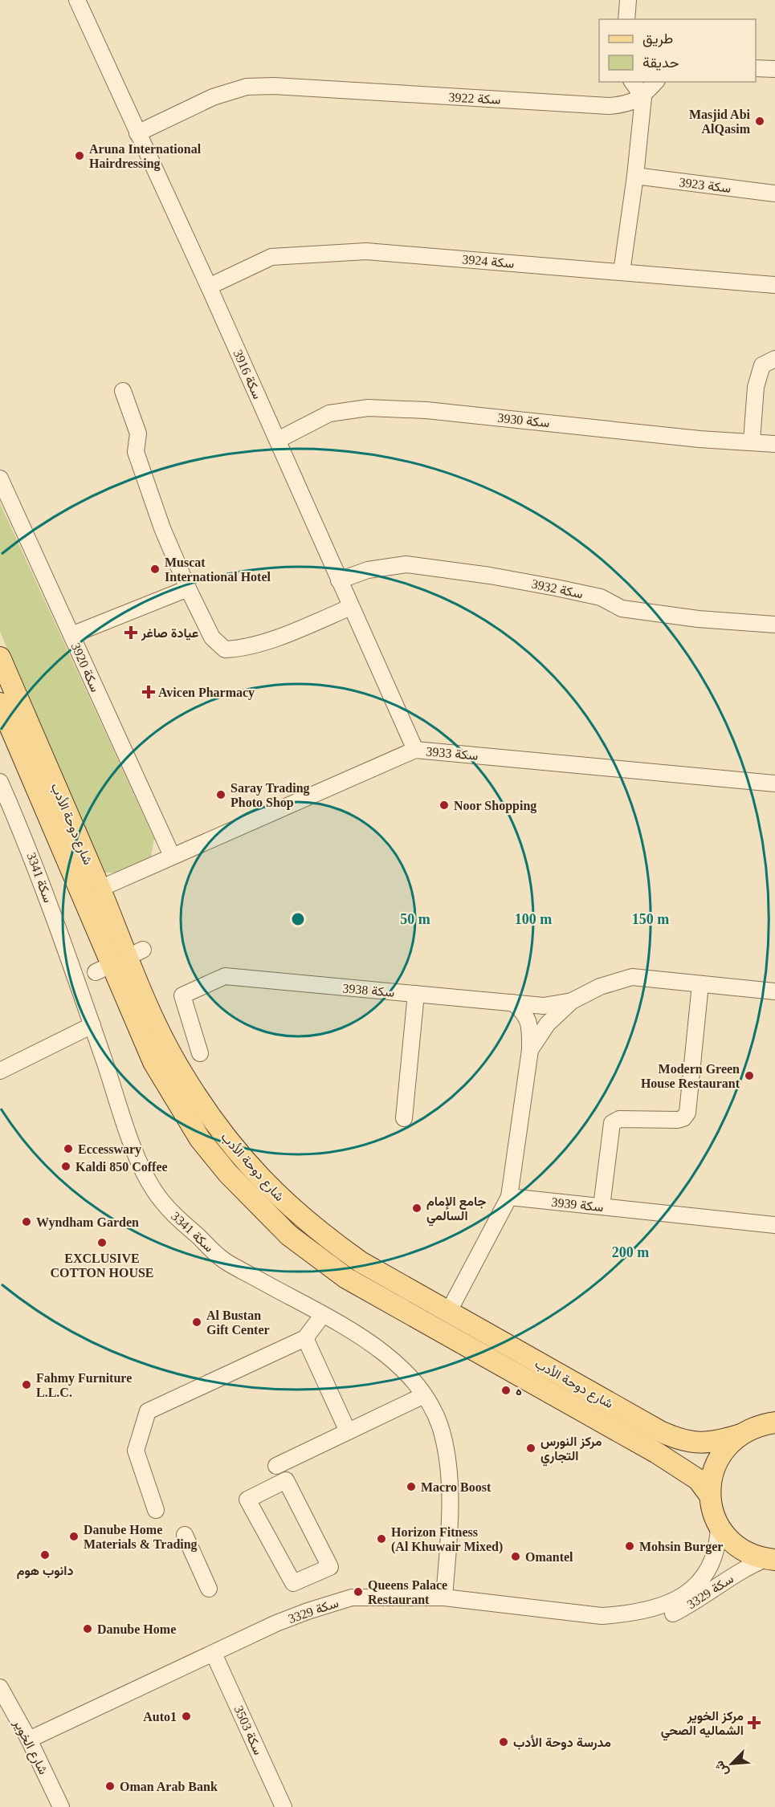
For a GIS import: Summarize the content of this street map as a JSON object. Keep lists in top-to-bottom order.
{
  "streets": {
    "main road": ["شارع دوحة الأدب"],
    "street": [
      "سكة 3922",
      "سكة 3923",
      "سكة 3924",
      "سكة 3916",
      "سكة 3930",
      "سكة 3932",
      "سكة 3920",
      "سكة 3933",
      "سكة 3341",
      "سكة 3938",
      "سكة 3939",
      "سكة 3329",
      "سكة 3503",
      "شارع الخوير"
    ]
  },
  "crossings": [
    ["سكة 3922", "سكة 3916"],
    ["سكة 3924", "سكة 3916"],
    ["سكة 3916", "سكة 3930"],
    ["سكة 3916", "سكة 3932"],
    ["سكة 3916", "سكة 3933"],
    ["سكة 3920", "سكة 3933"],
    ["سكة 3933", "شارع دوحة الأدب"],
    ["سكة 3341", "سكة 3329"],
    ["سكة 3938", "سكة 3939"],
    ["سكة 3329", "سكة 3503"],
    ["سكة 3329", "شارع الخوير"]
  ],
  "places": {
    "other": [
      "Masjid Abi AlQasim",
      "Aruna International Hairdressing",
      "Muscat International Hotel",
      "Saray Trading Photo Shop",
      "Noor Shopping",
      "Modern Green House Restaurant",
      "Eccesswary",
      "Kaldi 850 Coffee",
      "جامع الإمام السالمي",
      "Wyndham Garden",
      "EXCLUSIVE COTTON HOUSE",
      "Al Bustan Gift Center",
      "Fahmy Furniture L.L.C.",
      "ه",
      "مركز النورس التجاري",
      "Macro Boost",
      "Danube Home Materials & Trading",
      "Horizon Fitness (Al Khuwair Mixed)",
      "Mohsin Burger",
      "دانوب هوم",
      "Omantel",
      "Queens Palace Restaurant",
      "Danube Home",
      "Auto1",
      "مدرسة دوحة الأدب",
      "Oman Arab Bank"
    ],
    "health": ["عيادة صاغر", "Avicen Pharmacy", "مركز الخوير الشماليه الصحي"]
  },
  "legend": ["طريق", "حديقة"],
  "north": "bottom left",
  "rings": [
    "50 m",
    "100 m",
    "150 m",
    "200 m"
  ]
}
